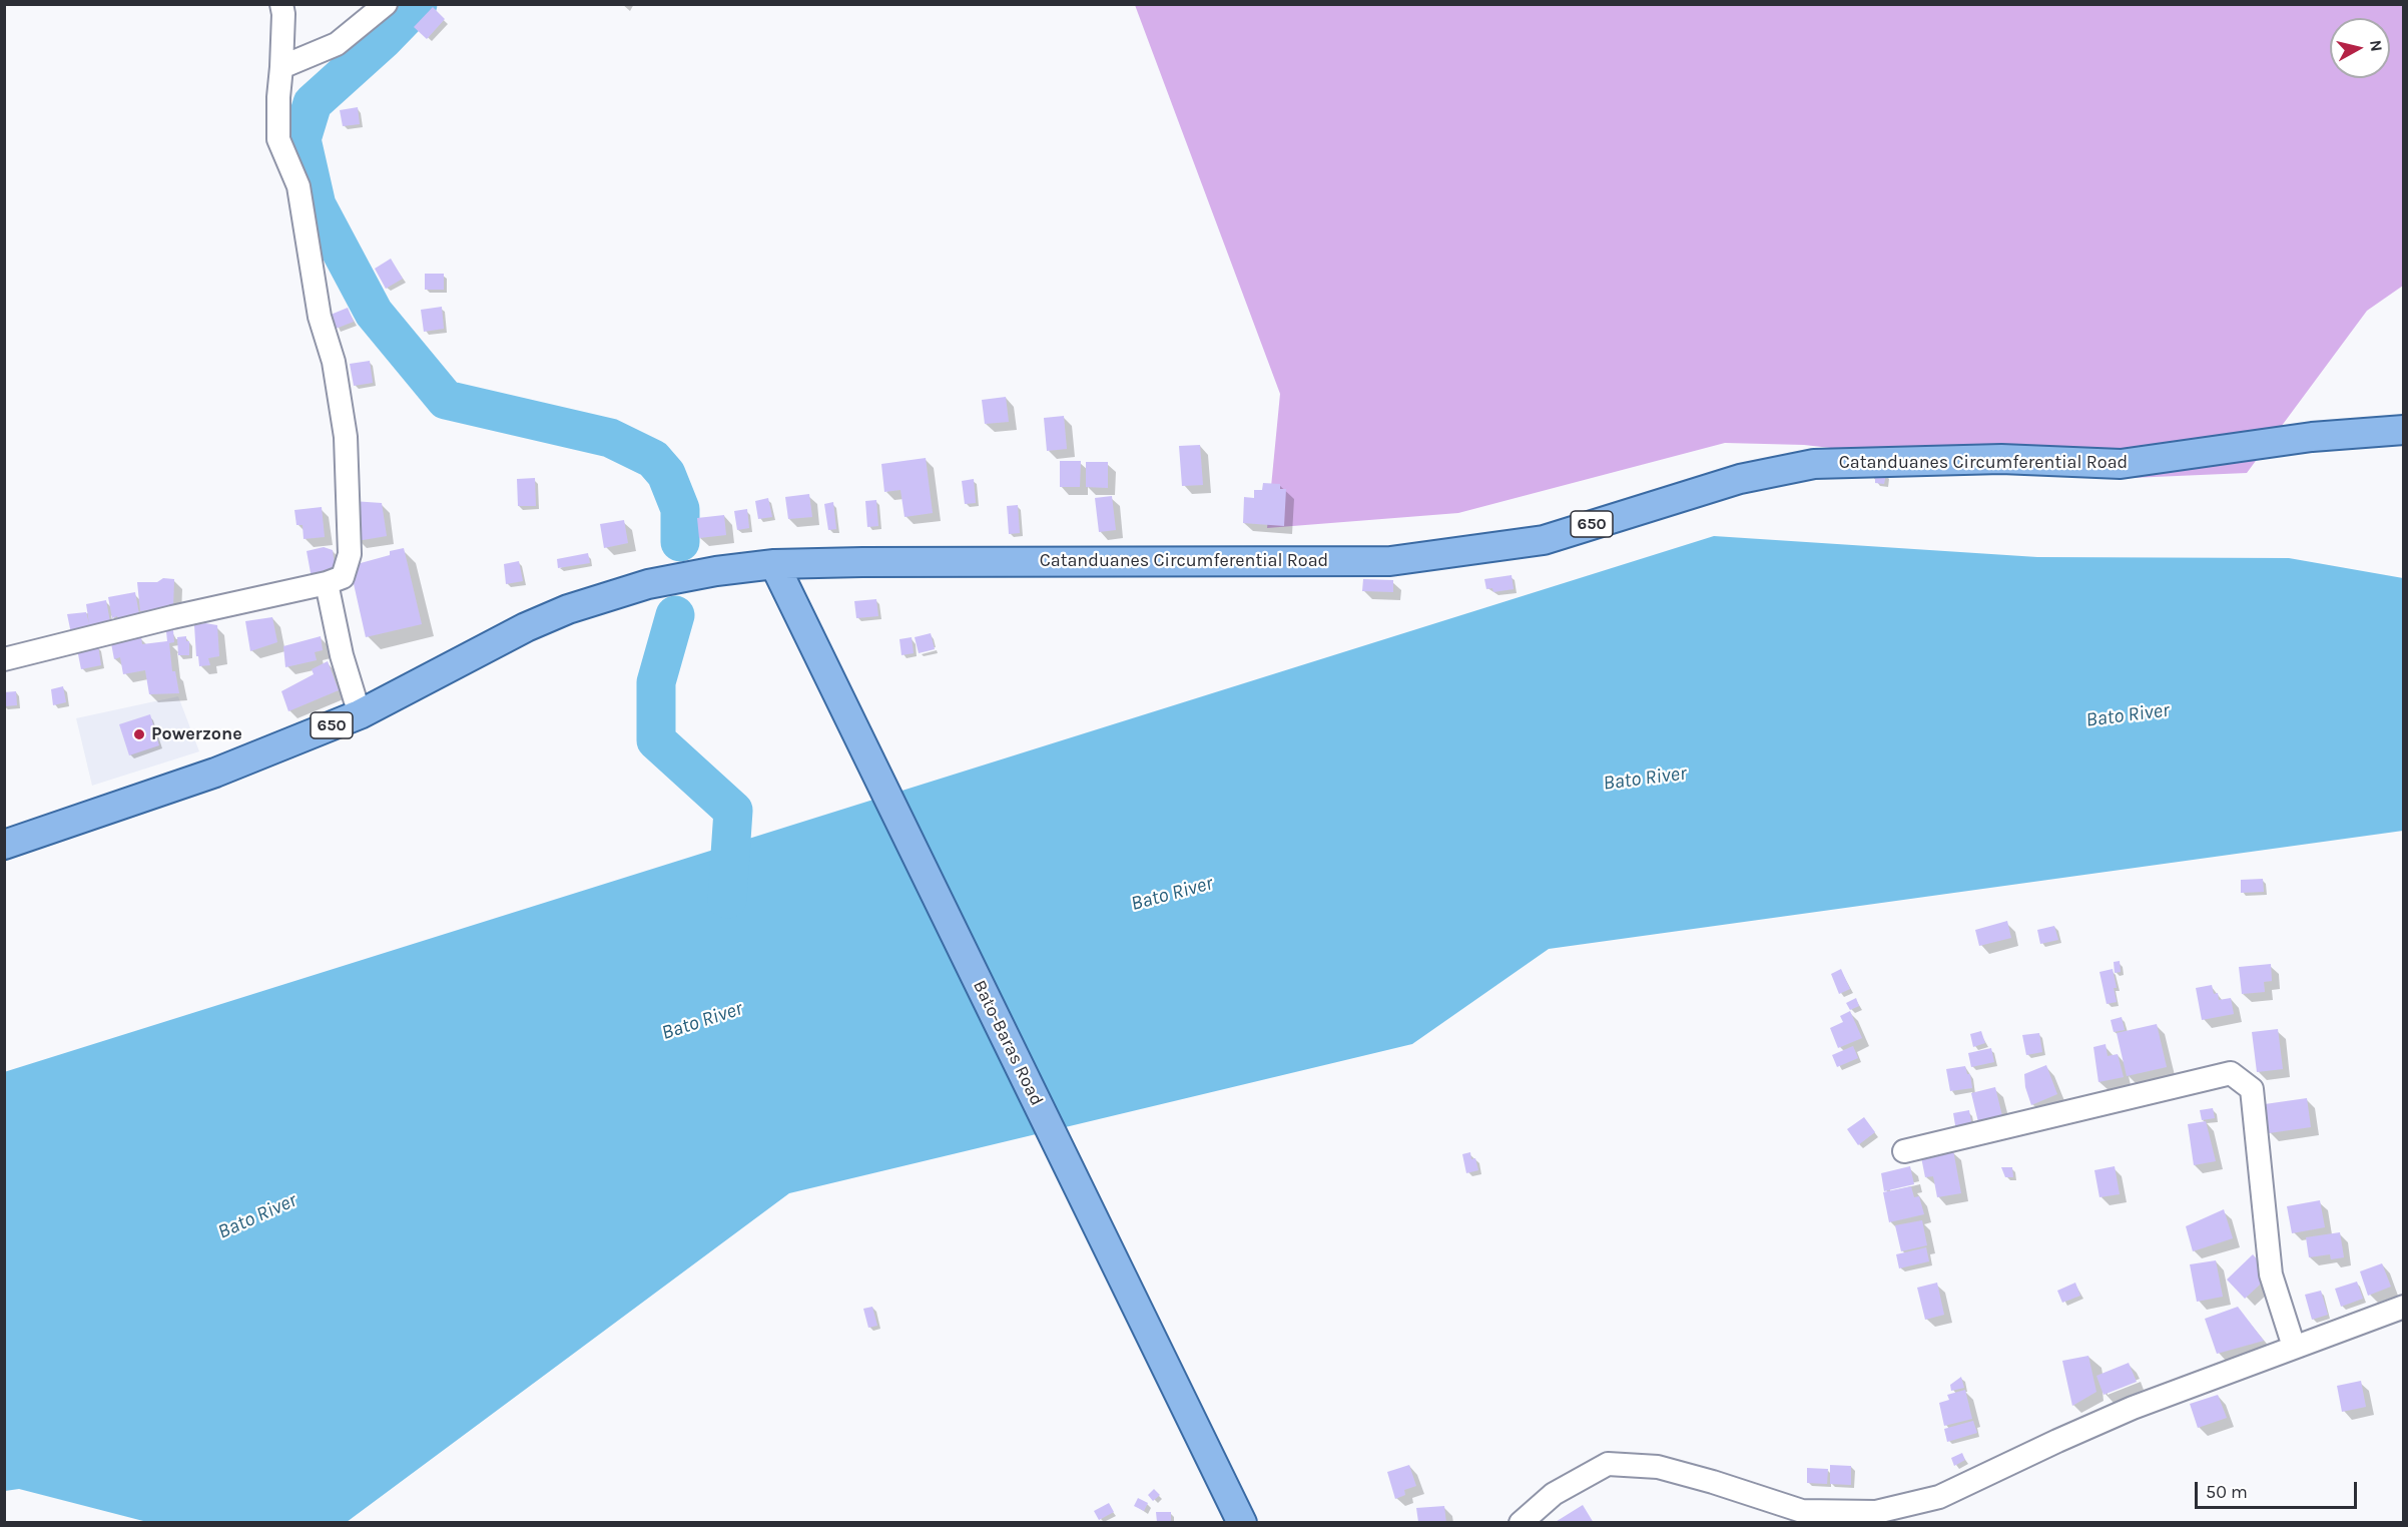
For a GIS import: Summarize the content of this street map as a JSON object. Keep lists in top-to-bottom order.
{
  "streets": {
    "main road": ["Catanduanes Circumferential Road", "650", "Bato-Baras Road"]
  },
  "crossings": [
    ["Catanduanes Circumferential Road", "Bato-Baras Road"]
  ],
  "water": ["Bato River"],
  "places": ["Powerzone"],
  "scale_bar": "50 m",
  "north": "right"
}
